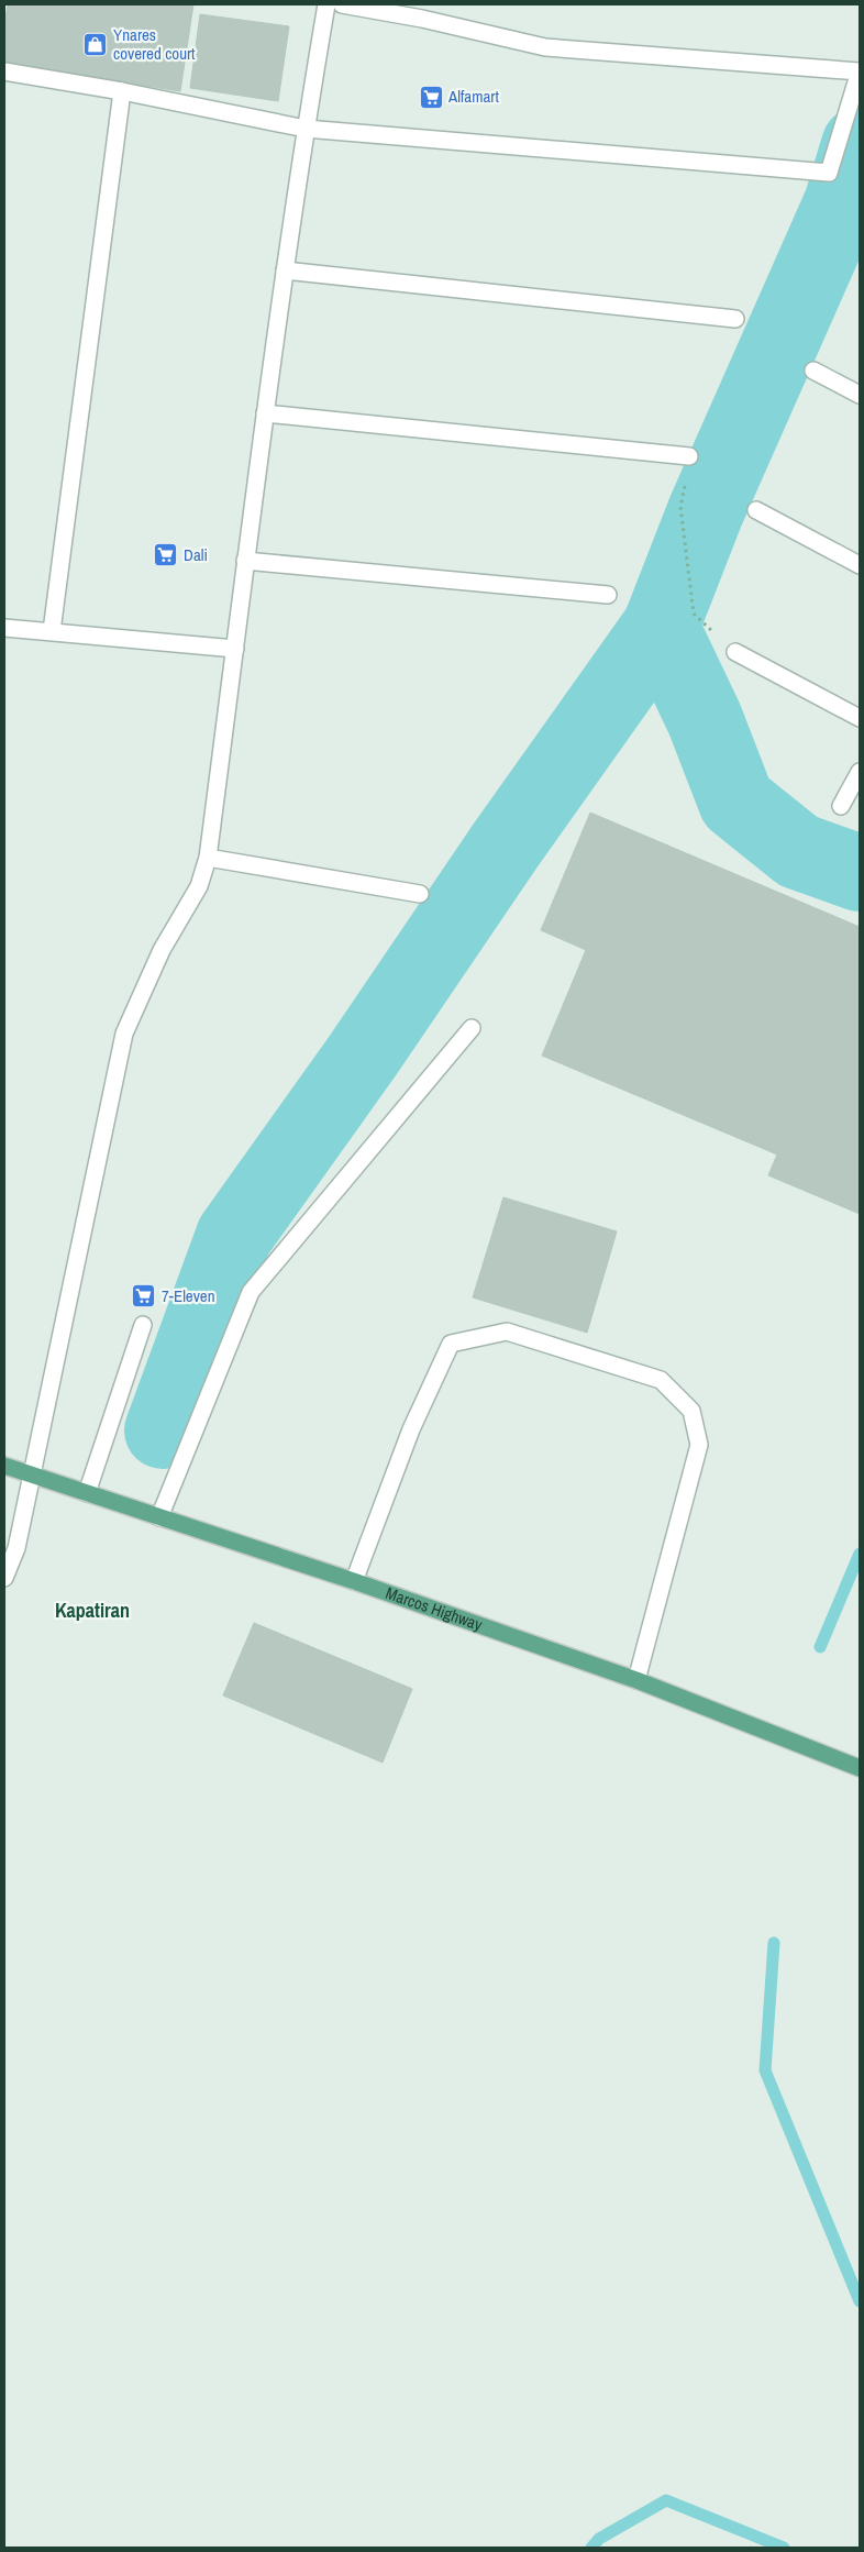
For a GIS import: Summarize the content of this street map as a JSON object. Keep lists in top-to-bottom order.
{
  "streets": {
    "main road": ["Marcos Highway"]
  },
  "districts": ["Kapatiran"],
  "places": {
    "shop": ["Ynares covered court"],
    "supermarket": ["Alfamart", "Dali", "7-Eleven"]
  }
}
